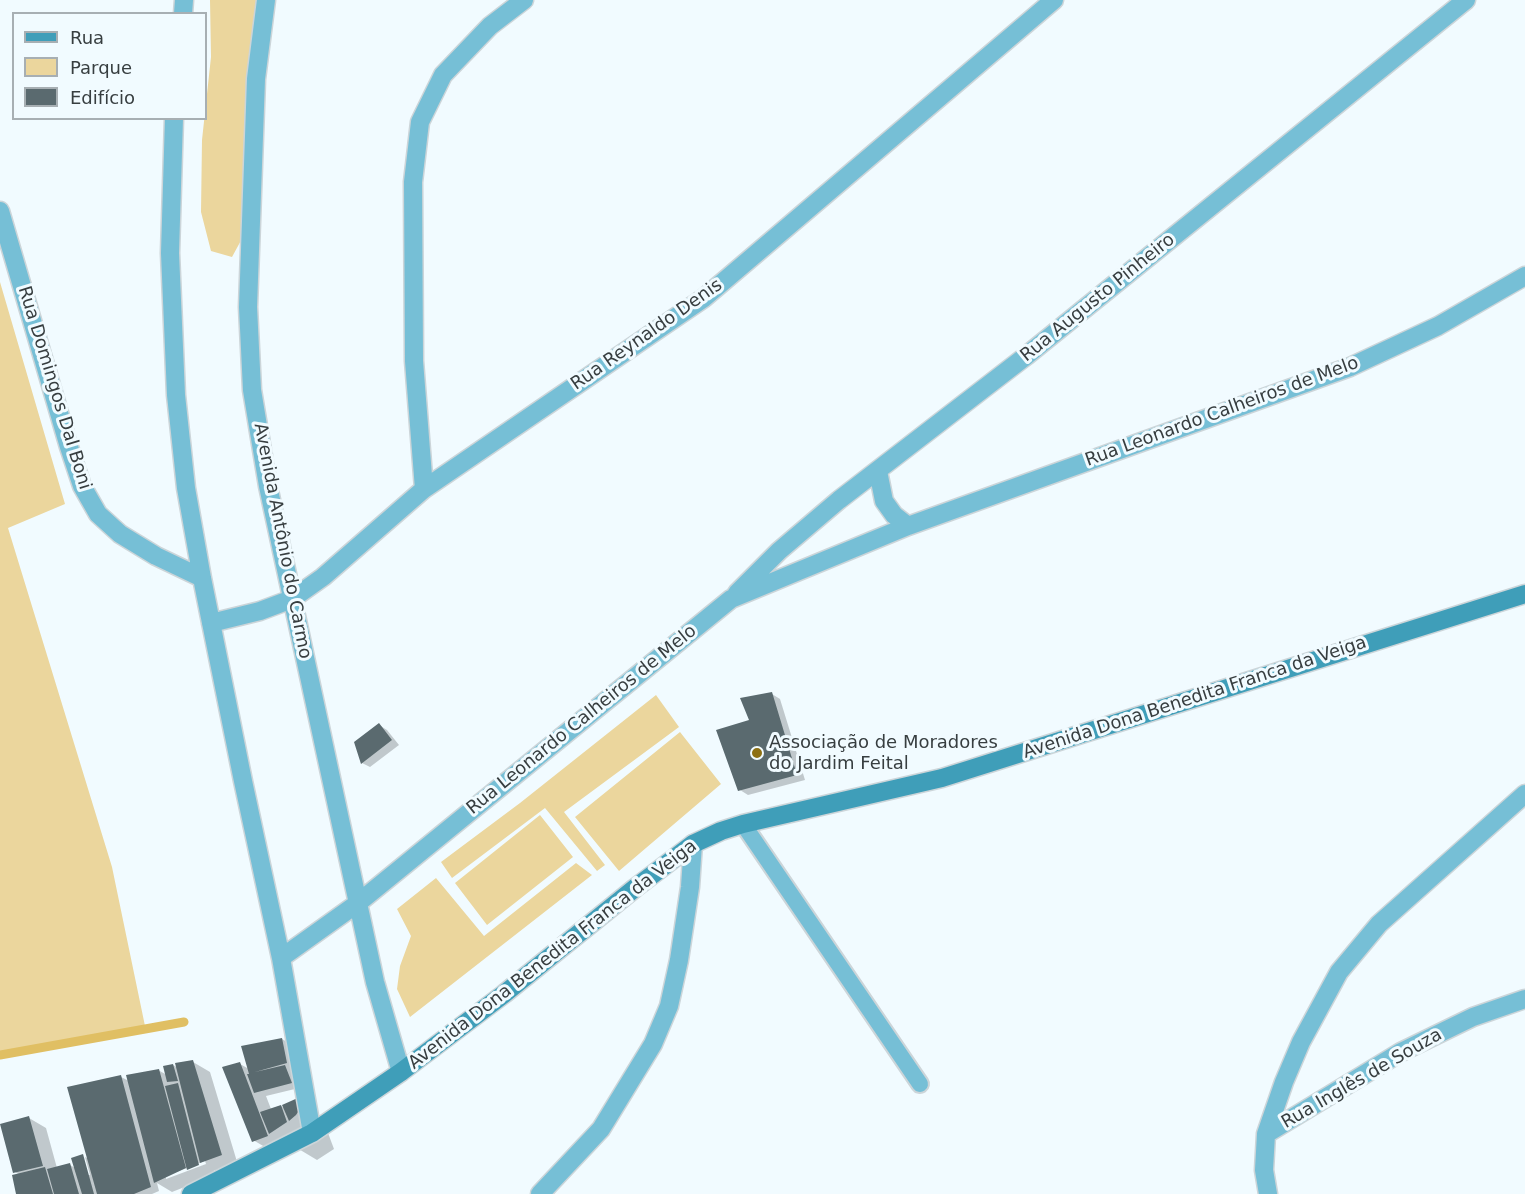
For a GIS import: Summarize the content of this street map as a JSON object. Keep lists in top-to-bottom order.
{
  "streets": {
    "main road": ["Avenida Dona Benedita Franca da Veiga"],
    "street": [
      "Rua Augusto Pinheiro",
      "Rua Reynaldo Denis",
      "Rua Domingos Dal Boni",
      "Rua Leonardo Calheiros de Melo",
      "Avenida Antônio do Carmo",
      "Rua Inglês de Souza"
    ]
  },
  "crossings": [
    ["Rua Augusto Pinheiro", "Rua Leonardo Calheiros de Melo"],
    ["Rua Reynaldo Denis", "Avenida Antônio do Carmo"],
    ["Rua Leonardo Calheiros de Melo", "Avenida Antônio do Carmo"],
    ["Avenida Antônio do Carmo", "Avenida Dona Benedita Franca da Veiga"]
  ],
  "places": ["Associação de Moradores do Jardim Feital"],
  "legend": ["Rua", "Parque", "Edifício"]
}
